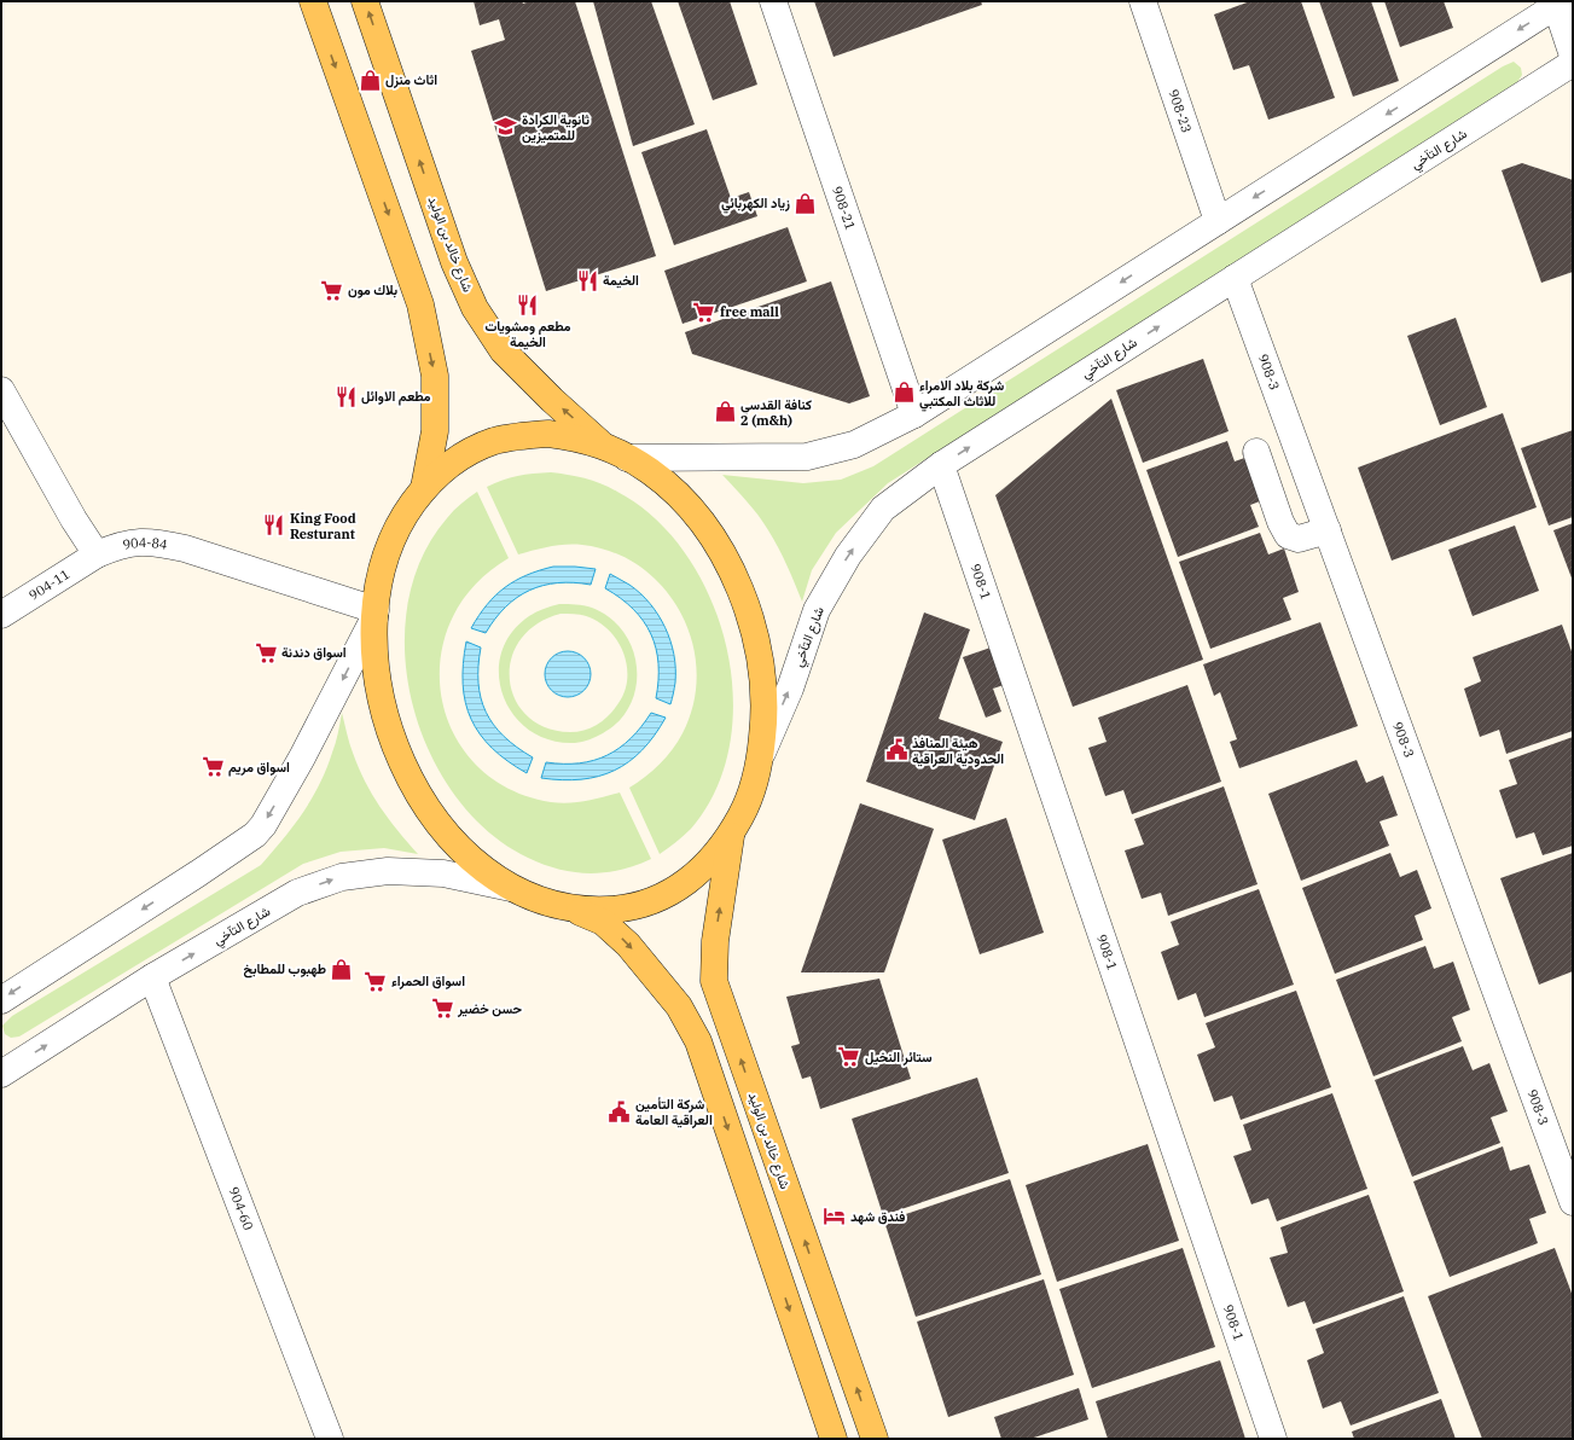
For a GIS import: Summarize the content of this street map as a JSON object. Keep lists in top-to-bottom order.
{
  "streets": {
    "main road": ["شارع خالد بن الوليد"],
    "street": [
      "908-23",
      "شارع التآخي",
      "908-21",
      "908-3",
      "904-84",
      "908-1",
      "904-11",
      "904-60"
    ]
  },
  "crossings": [
    ["شارع التآخي", "908-3"],
    ["شارع التآخي", "908-1"],
    ["شارع التآخي", "904-60"],
    ["904-84", "904-11"]
  ],
  "places": {
    "shop": [
      "اثاث منزل",
      "زياد الكهربائي",
      "شركة بلاد الامراء للاثاث المكتبي",
      "كنافة القدسي 2 (m&h)",
      "طهبوب للمطابخ"
    ],
    "school or university": ["ثانوية الكرادة للمتميزين"],
    "restaurant": [
      "الخيمة",
      "مطعم ومشويات الخيمة",
      "مطعم الاوائل",
      "King Food Resturant"
    ],
    "supermarket": [
      "بلاك مون",
      "free mall",
      "اسواق دندنة",
      "اسواق مريم",
      "اسواق الحمراء",
      "حسن خضير",
      "ستائر النخيل"
    ],
    "public building": ["هيئة المنافذ الحدودية العراقية", "شركة التأمين العراقية العامة"],
    "hotel": ["فندق شهد"]
  }
}
